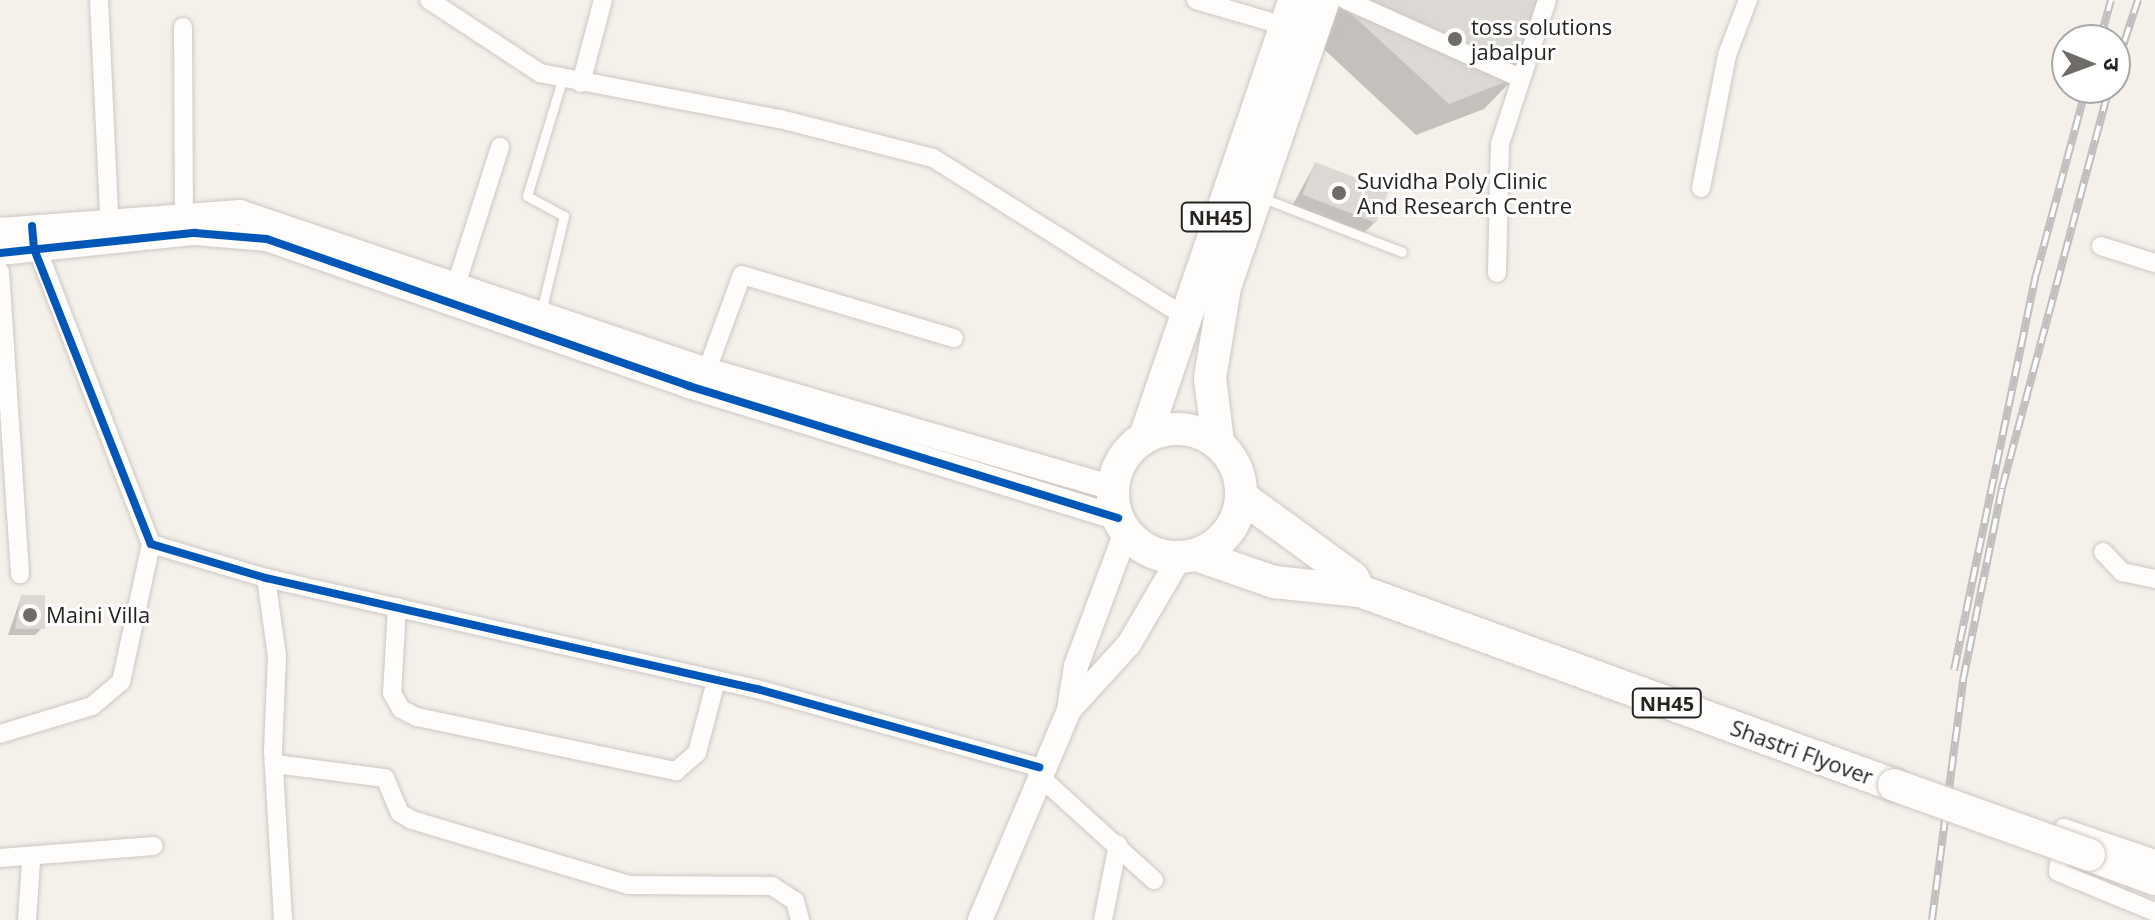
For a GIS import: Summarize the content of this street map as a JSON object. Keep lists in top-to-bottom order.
{
  "streets": {
    "highway": ["NH45", "Shastri Flyover"]
  },
  "crossings": [
    ["NH45", "Shastri Flyover"]
  ],
  "places": ["toss solutions jabalpur", "Suvidha Poly Clinic And Research Centre", "Maini Villa"],
  "north": "right"
}
